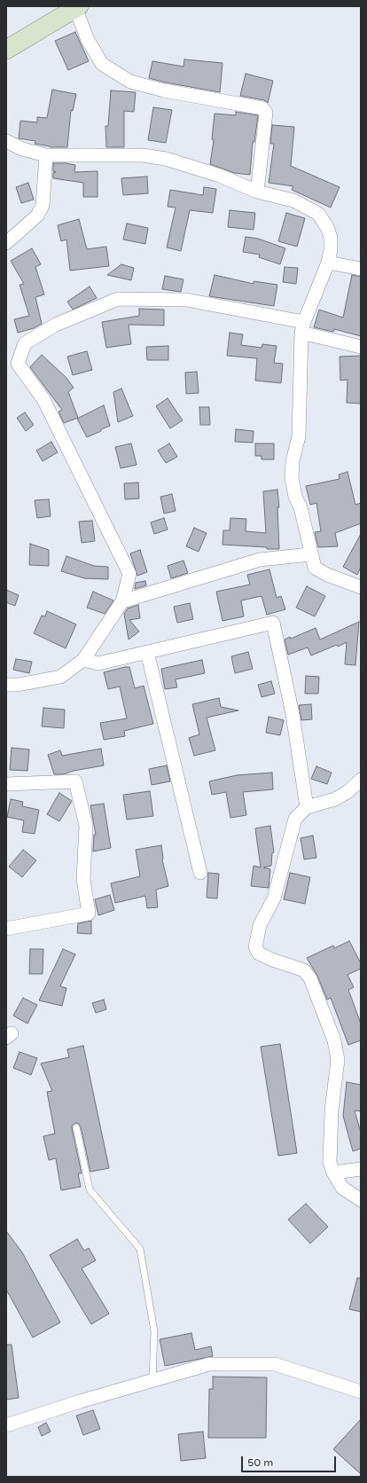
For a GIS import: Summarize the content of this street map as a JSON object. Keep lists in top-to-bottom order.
{
  "scale_bar": "50 m"
}
